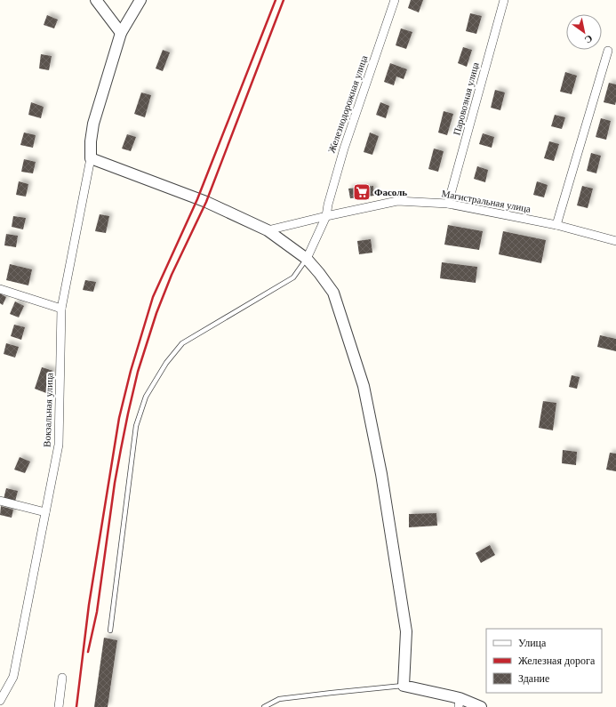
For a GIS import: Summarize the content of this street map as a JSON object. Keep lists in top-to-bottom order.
{
  "streets": {
    "street": [
      "Паровозная улица",
      "Железнодорожная улица",
      "Магистральная улица",
      "Вокзальная улица"
    ]
  },
  "crossings": [
    ["Паровозная улица", "Магистральная улица"],
    ["Железнодорожная улица", "Магистральная улица"]
  ],
  "places": {
    "supermarket": ["Фасоль"]
  },
  "legend": ["Улица", "Железная дорога", "Здание"],
  "north": "bottom right"
}
